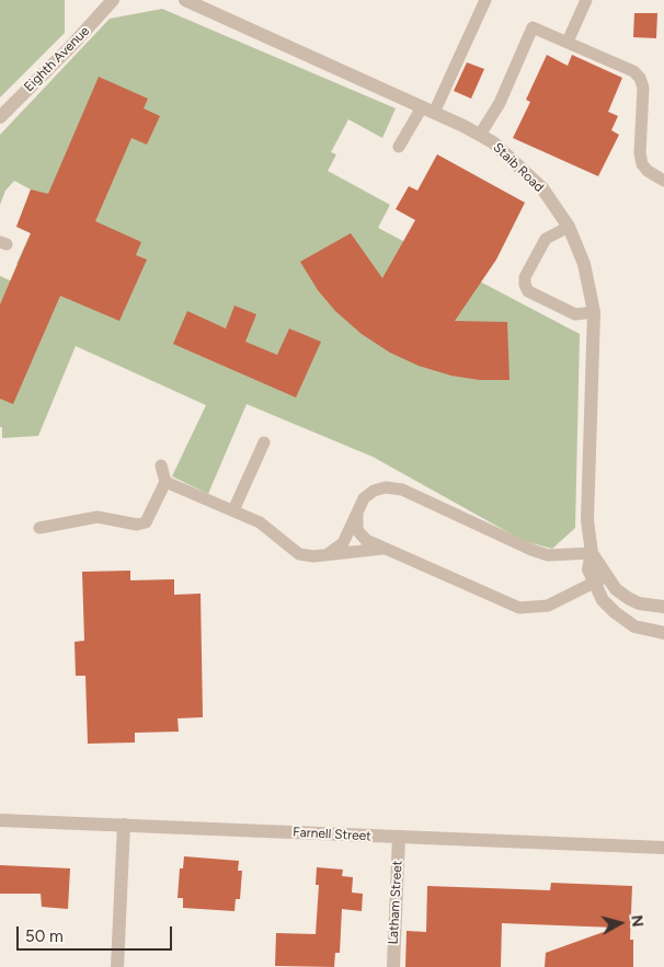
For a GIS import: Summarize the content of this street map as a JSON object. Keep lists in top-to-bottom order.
{
  "streets": {
    "street": [
      "Eighth Avenue",
      "Staib Road",
      "Farnell Street",
      "Latham Street"
    ]
  },
  "crossings": [
    ["Farnell Street", "Latham Street"]
  ],
  "scale_bar": "50 m",
  "north": "right"
}
